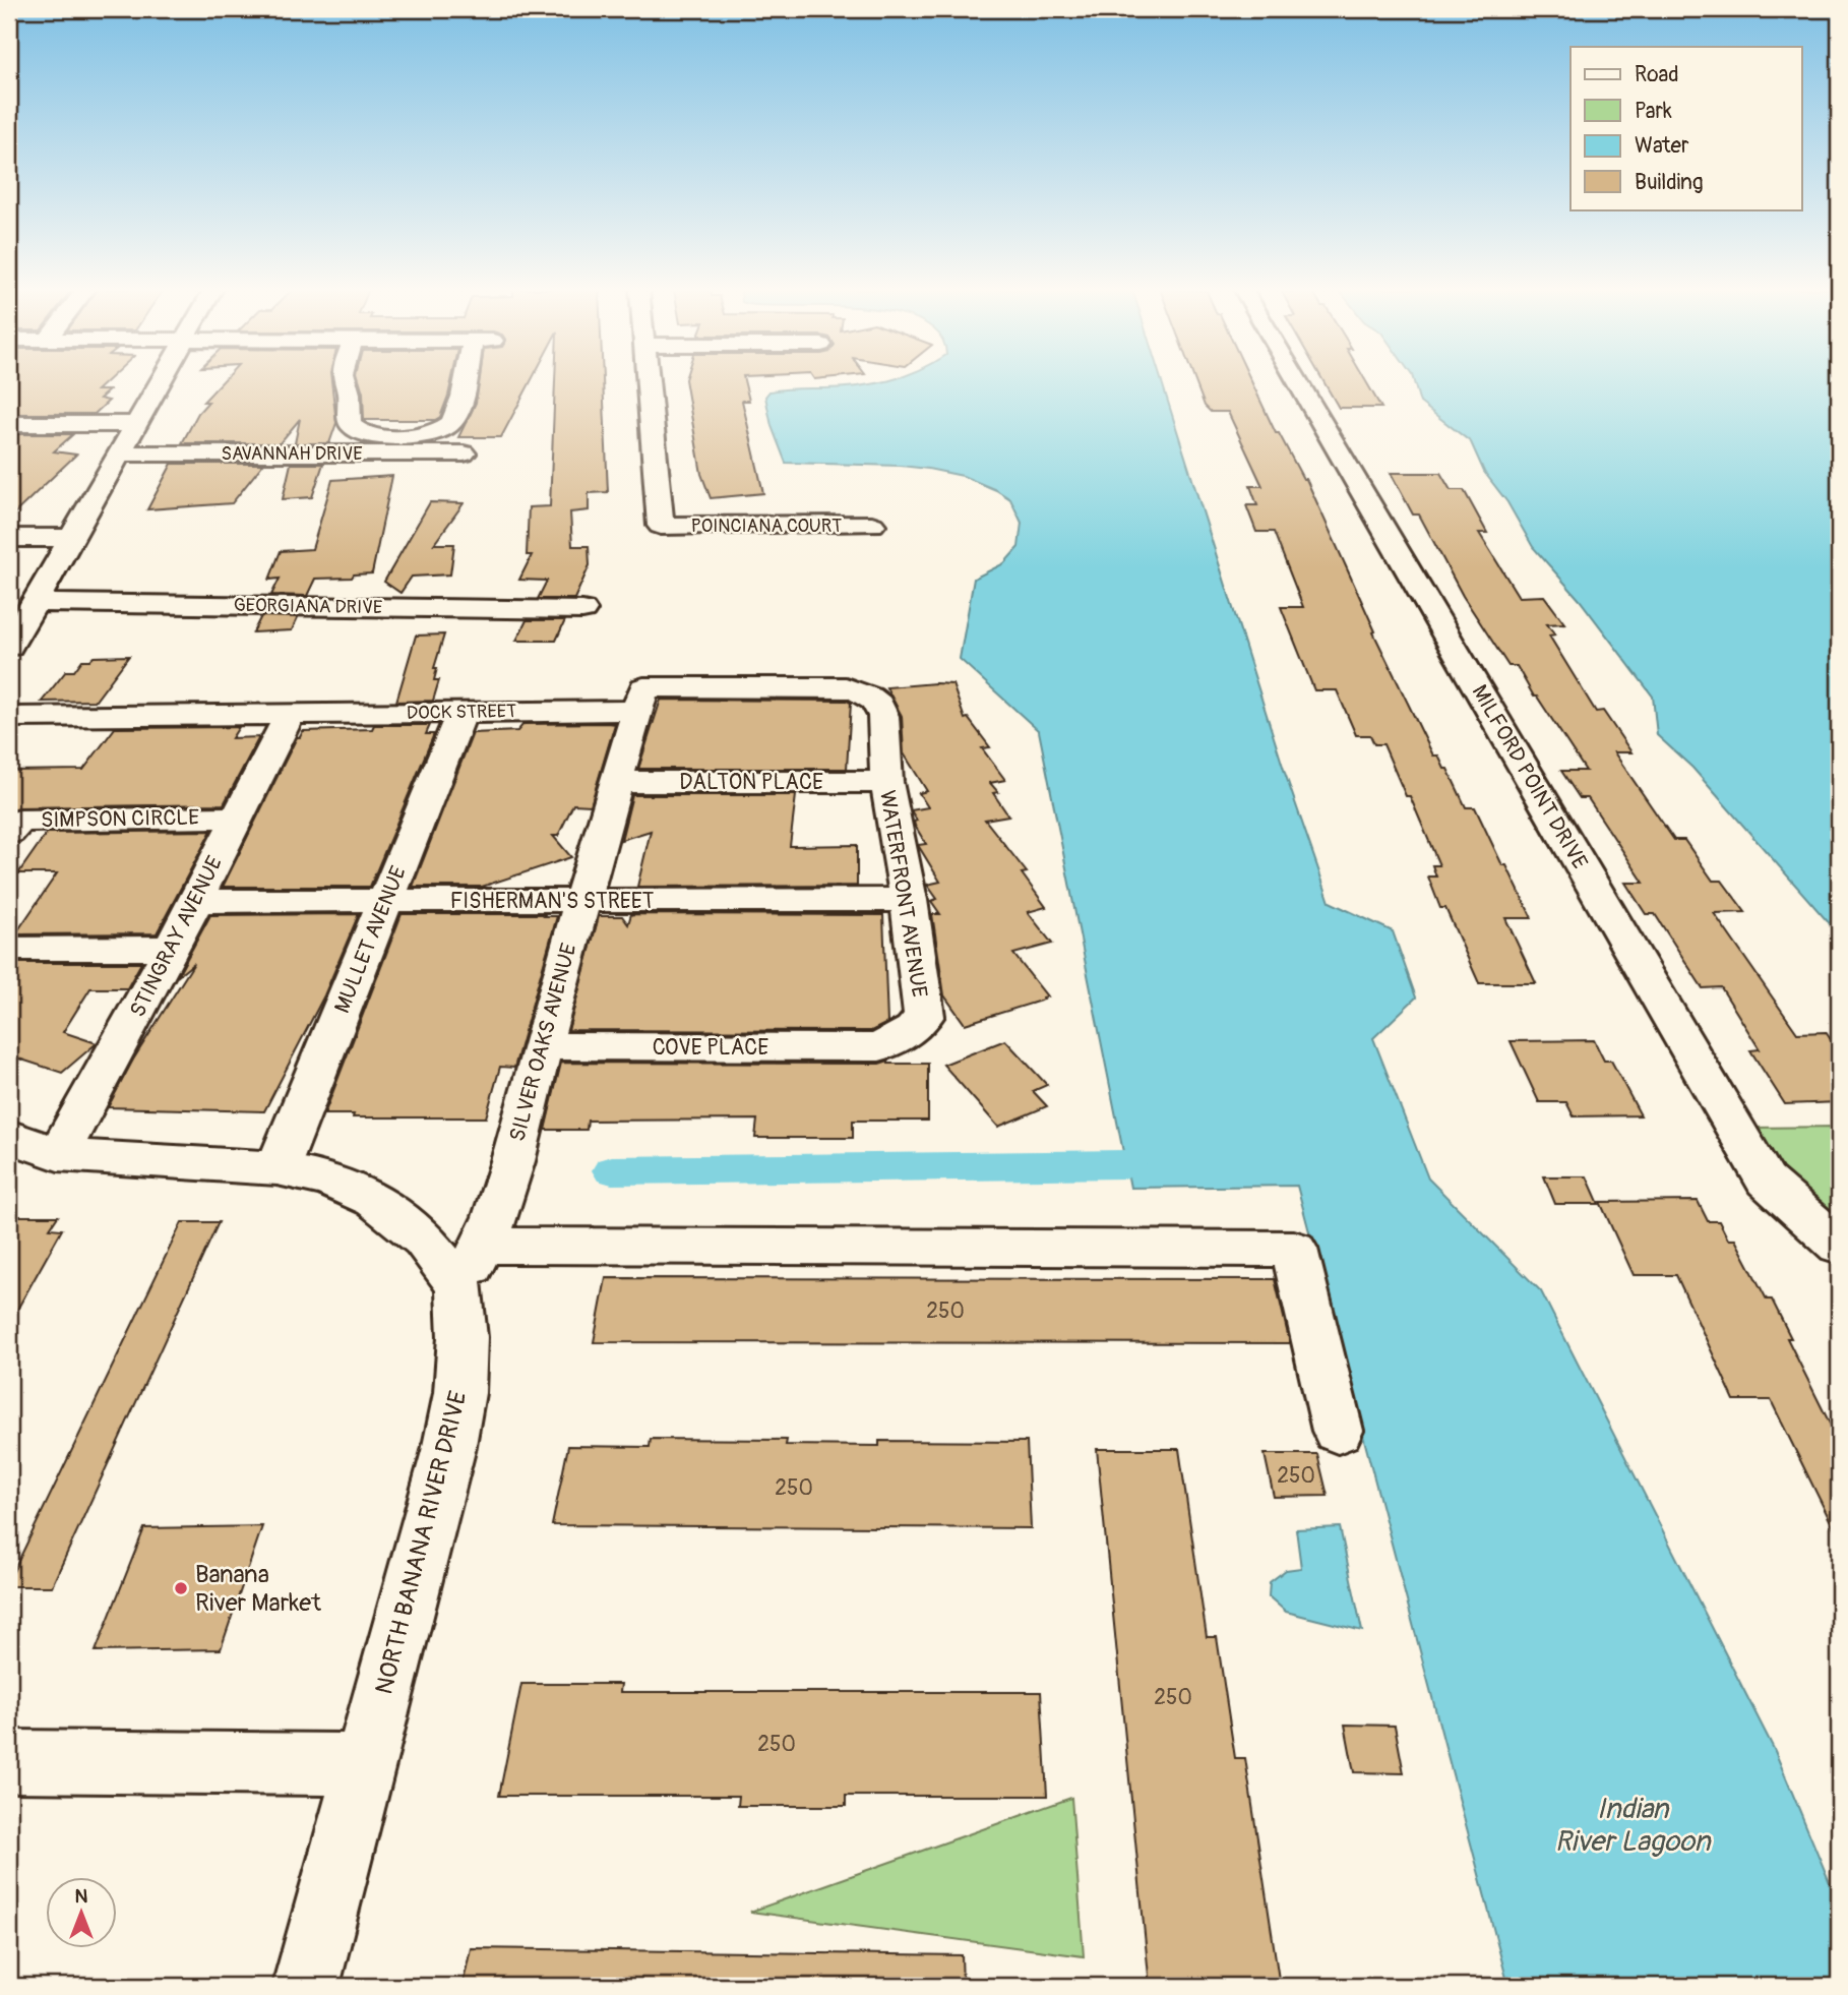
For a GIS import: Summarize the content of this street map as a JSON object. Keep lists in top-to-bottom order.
{
  "streets": {
    "street": [
      "SAVANNAH DRIVE",
      "POINCIANA COURT",
      "GEORGIANA DRIVE",
      "DOCK STREET",
      "MILFORD POINT DRIVE",
      "DALTON PLACE",
      "SIMPSON CIRCLE",
      "WATERFRONT AVENUE",
      "FISHERMAN'S STREET",
      "STINGRAY AVENUE",
      "MULLET AVENUE",
      "SILVER OAKS AVENUE",
      "COVE PLACE",
      "NORTH BANANA RIVER DRIVE"
    ]
  },
  "crossings": [
    ["DOCK STREET", "WATERFRONT AVENUE"],
    ["DOCK STREET", "STINGRAY AVENUE"],
    ["DOCK STREET", "MULLET AVENUE"],
    ["DOCK STREET", "SILVER OAKS AVENUE"],
    ["DALTON PLACE", "WATERFRONT AVENUE"],
    ["DALTON PLACE", "SILVER OAKS AVENUE"],
    ["SIMPSON CIRCLE", "STINGRAY AVENUE"],
    ["WATERFRONT AVENUE", "FISHERMAN'S STREET"],
    ["WATERFRONT AVENUE", "SILVER OAKS AVENUE"],
    ["WATERFRONT AVENUE", "COVE PLACE"],
    ["FISHERMAN'S STREET", "STINGRAY AVENUE"],
    ["FISHERMAN'S STREET", "MULLET AVENUE"],
    ["FISHERMAN'S STREET", "SILVER OAKS AVENUE"],
    ["SILVER OAKS AVENUE", "COVE PLACE"],
    ["SILVER OAKS AVENUE", "NORTH BANANA RIVER DRIVE"]
  ],
  "water": ["Indian River Lagoon"],
  "places": ["Banana River Market"],
  "house_numbers": [
    "250",
    "250",
    "250",
    "250",
    "250"
  ],
  "legend": [
    "Road",
    "Park",
    "Water",
    "Building"
  ],
  "north": "top"
}
